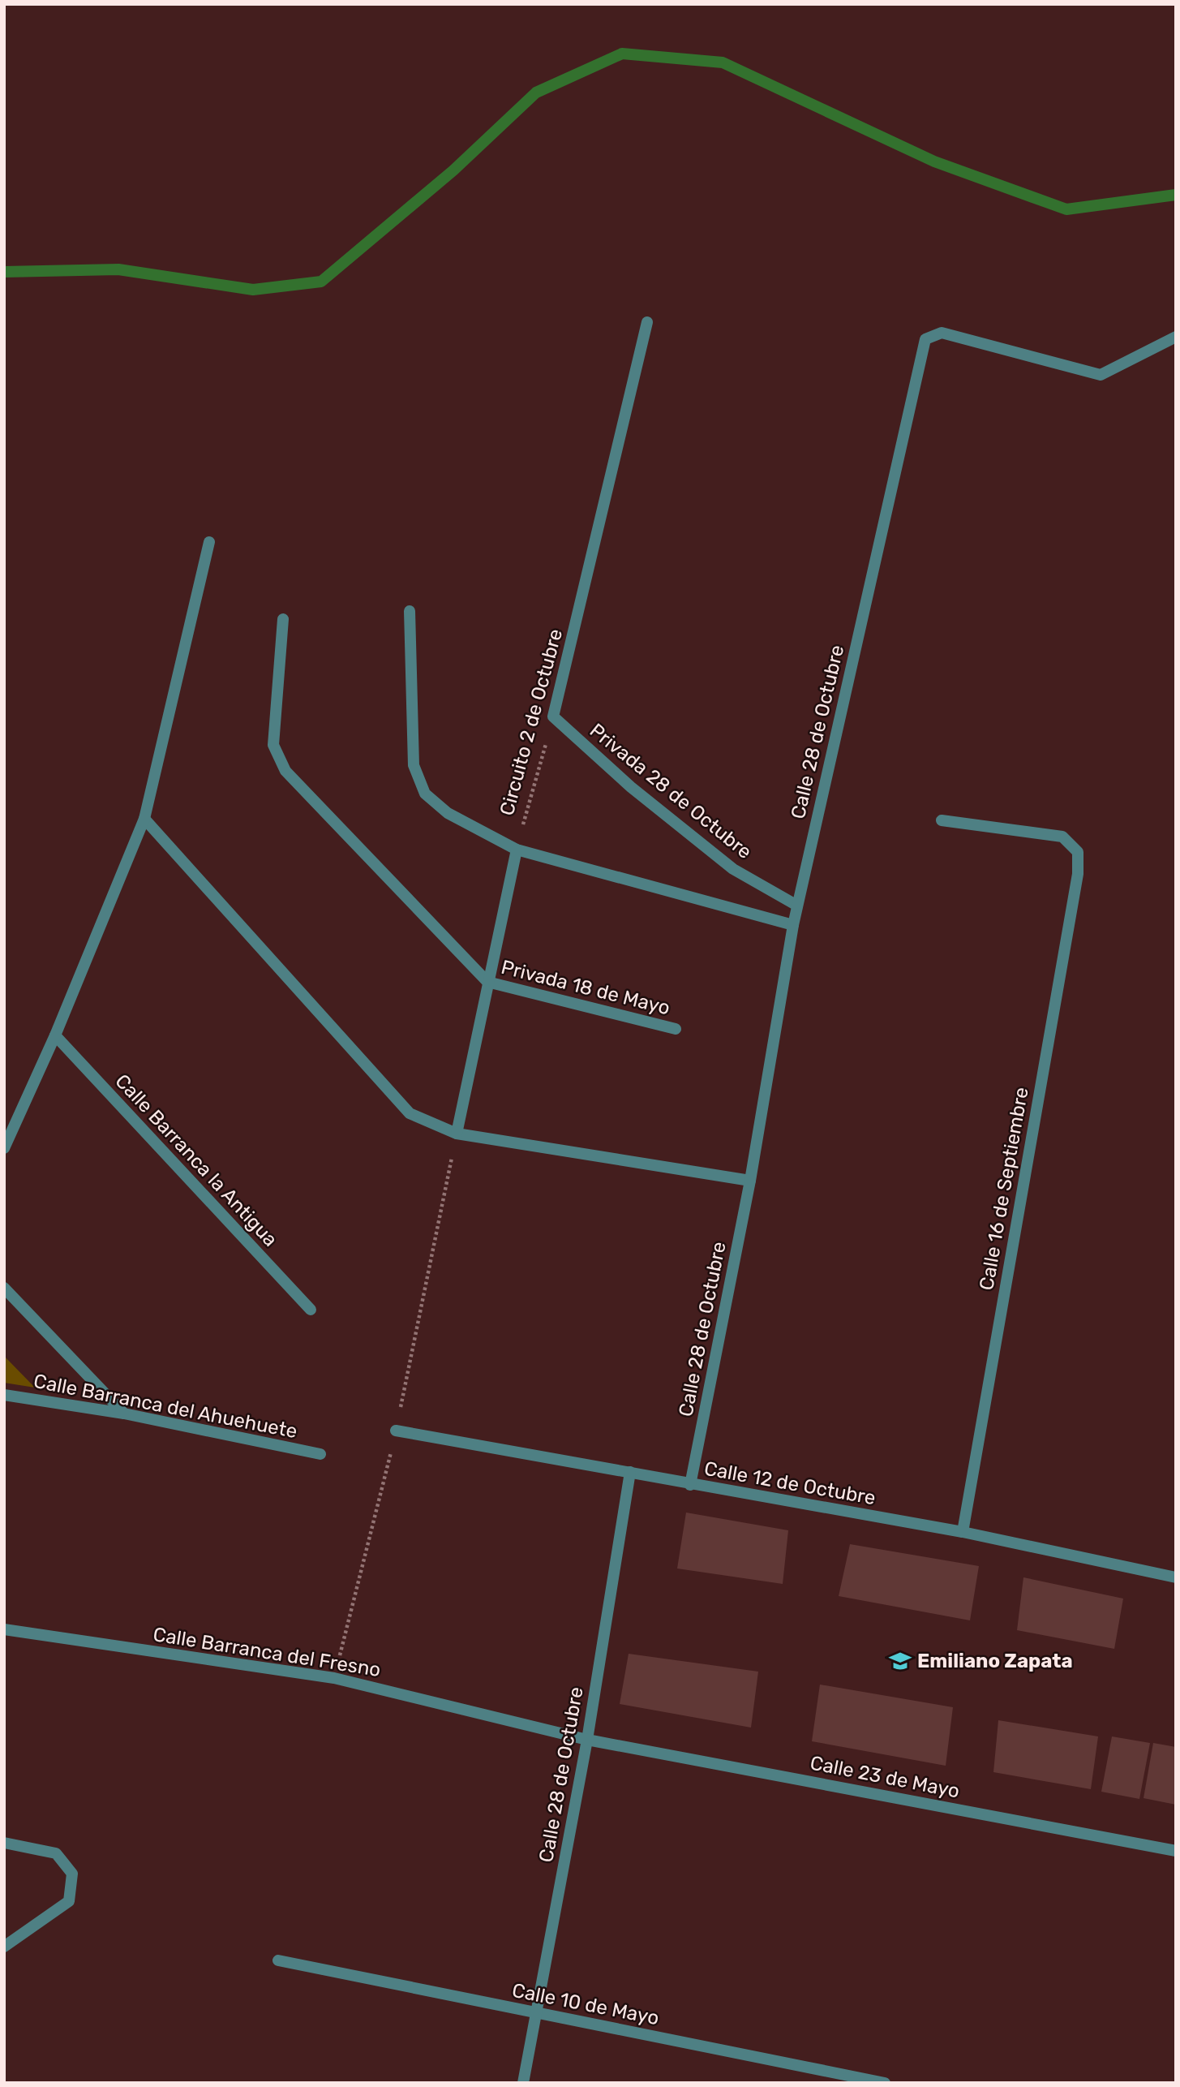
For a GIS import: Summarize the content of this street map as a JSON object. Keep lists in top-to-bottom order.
{
  "streets": {
    "street": [
      "Circuito 2 de Octubre",
      "Calle 28 de Octubre",
      "Privada 28 de Octubre",
      "Privada 18 de Mayo",
      "Calle Barranca la Antigua",
      "Calle 16 de Septiembre",
      "Calle Barranca del Ahuehuete",
      "Calle 12 de Octubre",
      "Calle Barranca del Fresno",
      "Calle 23 de Mayo",
      "Calle 10 de Mayo"
    ]
  },
  "crossings": [
    ["Circuito 2 de Octubre", "Privada 28 de Octubre"],
    ["Calle 28 de Octubre", "Privada 28 de Octubre"],
    ["Calle 28 de Octubre", "Calle 12 de Octubre"],
    ["Calle 28 de Octubre", "Calle Barranca del Fresno"],
    ["Calle 28 de Octubre", "Calle 23 de Mayo"],
    ["Calle 28 de Octubre", "Calle 10 de Mayo"],
    ["Calle 16 de Septiembre", "Calle 12 de Octubre"],
    ["Calle Barranca del Fresno", "Calle 23 de Mayo"]
  ],
  "places": {
    "school or university": ["Emiliano Zapata"]
  }
}
